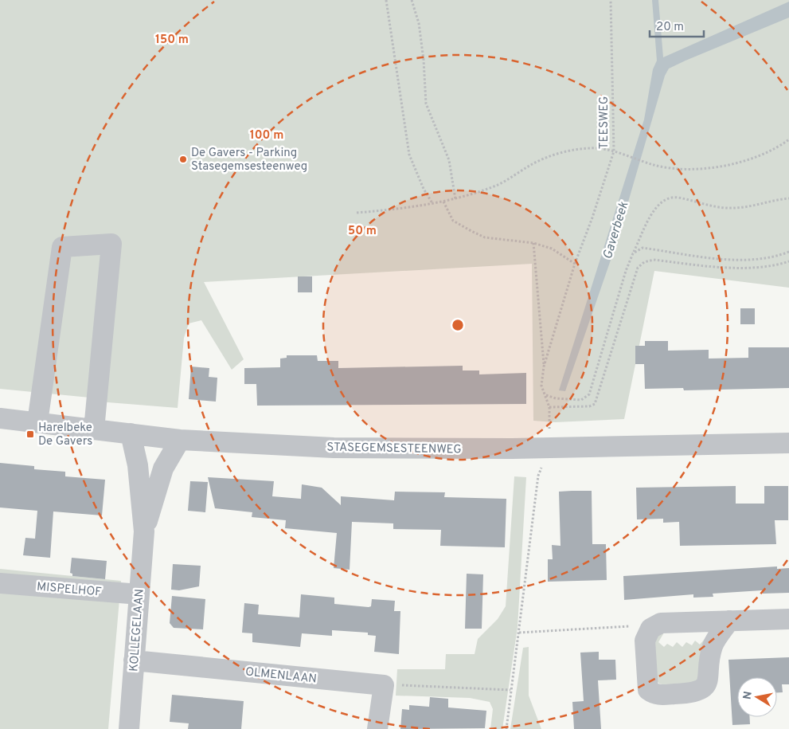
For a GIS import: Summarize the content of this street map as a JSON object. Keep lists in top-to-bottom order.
{
  "streets": {
    "street": [
      "STASEGEMSESTEENWEG",
      "MISPELHOF",
      "KOLLEGELAAN",
      "OLMENLAAN"
    ],
    "path": ["TEESWEG"]
  },
  "crossings": [
    ["STASEGEMSESTEENWEG", "KOLLEGELAAN"],
    ["MISPELHOF", "KOLLEGELAAN"],
    ["KOLLEGELAAN", "OLMENLAAN"]
  ],
  "water": ["Gaverbeek"],
  "places": {
    "other": ["De Gavers - Parking Stasegemsesteenweg"],
    "transit": ["Harelbeke De Gavers"]
  },
  "scale_bar": "20 m",
  "north": "left",
  "rings": ["150 m", "100 m", "50 m"]
}
